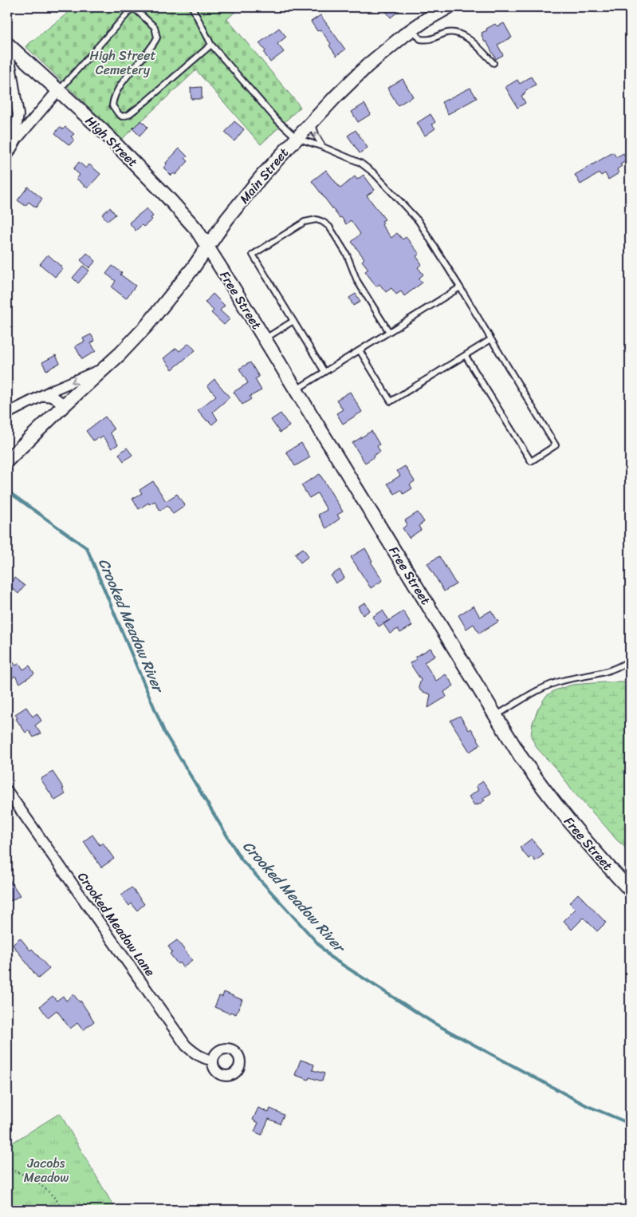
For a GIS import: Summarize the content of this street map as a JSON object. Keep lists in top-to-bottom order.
{
  "streets": {
    "main road": ["High Street", "Main Street", "Free Street"],
    "street": ["Crooked Meadow Lane"]
  },
  "crossings": [
    ["High Street", "Main Street"],
    ["High Street", "Free Street"],
    ["Main Street", "Free Street"]
  ],
  "water": ["Crooked Meadow River"],
  "parks": ["High Street Cemetery", "Jacobs Meadow"]
}
